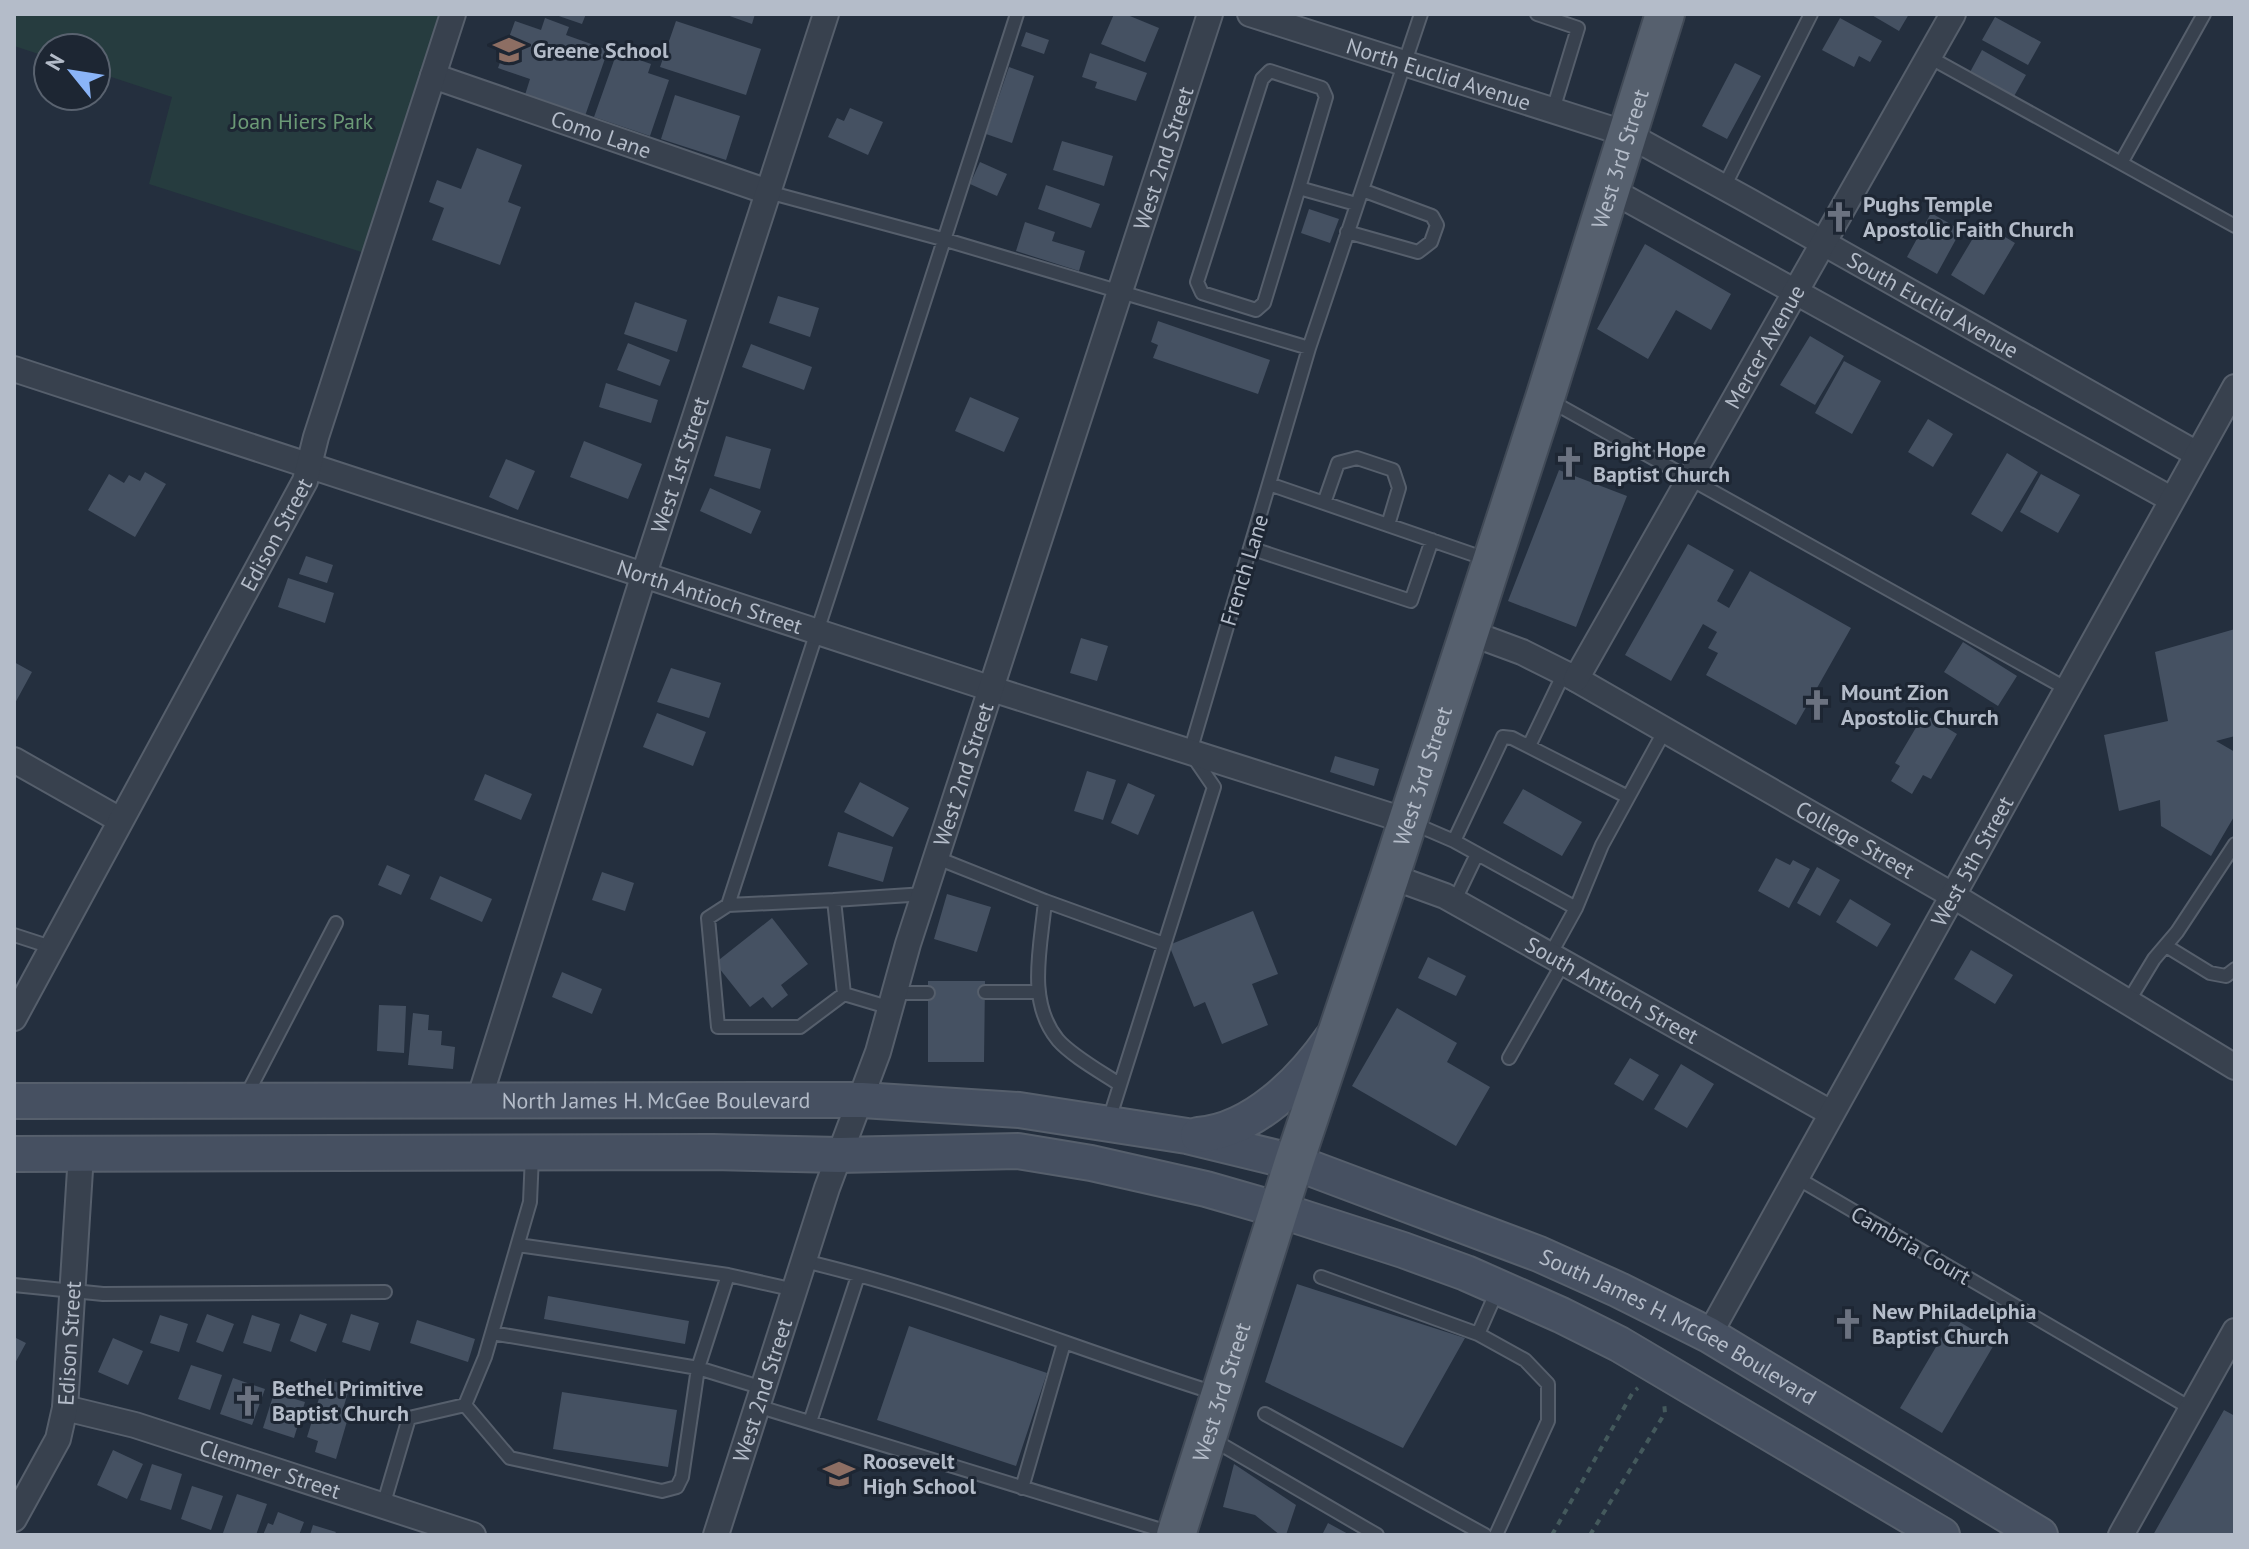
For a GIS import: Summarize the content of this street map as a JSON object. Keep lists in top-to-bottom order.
{
  "streets": {
    "main road": ["West 3rd Street", "North James H. McGee Boulevard", "South James H. McGee Boulevard"],
    "street": [
      "North Euclid Avenue",
      "Como Lane",
      "West 2nd Street",
      "South Euclid Avenue",
      "Mercer Avenue",
      "West 1st Street",
      "Edison Street",
      "North Antioch Street",
      "College Street",
      "West 5th Street",
      "South Antioch Street",
      "Clemmer Street"
    ],
    "lane": ["French Lane", "Cambria Court"]
  },
  "crossings": [
    ["North Euclid Avenue", "West 3rd Street"],
    ["North Euclid Avenue", "South Euclid Avenue"],
    ["North Euclid Avenue", "French Lane"],
    ["Como Lane", "West 1st Street"],
    ["Como Lane", "Edison Street"],
    ["West 2nd Street", "North Antioch Street"],
    ["West 2nd Street", "North James H. McGee Boulevard"],
    ["West 3rd Street", "South Euclid Avenue"],
    ["West 3rd Street", "North Antioch Street"],
    ["West 3rd Street", "College Street"],
    ["West 3rd Street", "South Antioch Street"],
    ["West 3rd Street", "North James H. McGee Boulevard"],
    ["West 3rd Street", "South James H. McGee Boulevard"],
    ["South Euclid Avenue", "Mercer Avenue"],
    ["South Euclid Avenue", "West 5th Street"],
    ["Mercer Avenue", "College Street"],
    ["West 1st Street", "North Antioch Street"],
    ["West 1st Street", "North James H. McGee Boulevard"],
    ["Edison Street", "North Antioch Street"],
    ["Edison Street", "Clemmer Street"],
    ["French Lane", "North Antioch Street"],
    ["College Street", "West 5th Street"],
    ["West 5th Street", "South Antioch Street"],
    ["West 5th Street", "Cambria Court"],
    ["West 5th Street", "South James H. McGee Boulevard"],
    ["North James H. McGee Boulevard", "South James H. McGee Boulevard"]
  ],
  "parks": ["Joan Hiers Park"],
  "places": {
    "school or university": ["Greene School", "Roosevelt High School"],
    "church": [
      "Pughs Temple Apostolic Faith Church",
      "Bright Hope Baptist Church",
      "Mount Zion Apostolic Church",
      "New Philadelphia Baptist Church",
      "Bethel Primitive Baptist Church"
    ]
  },
  "north": "top left"
}
